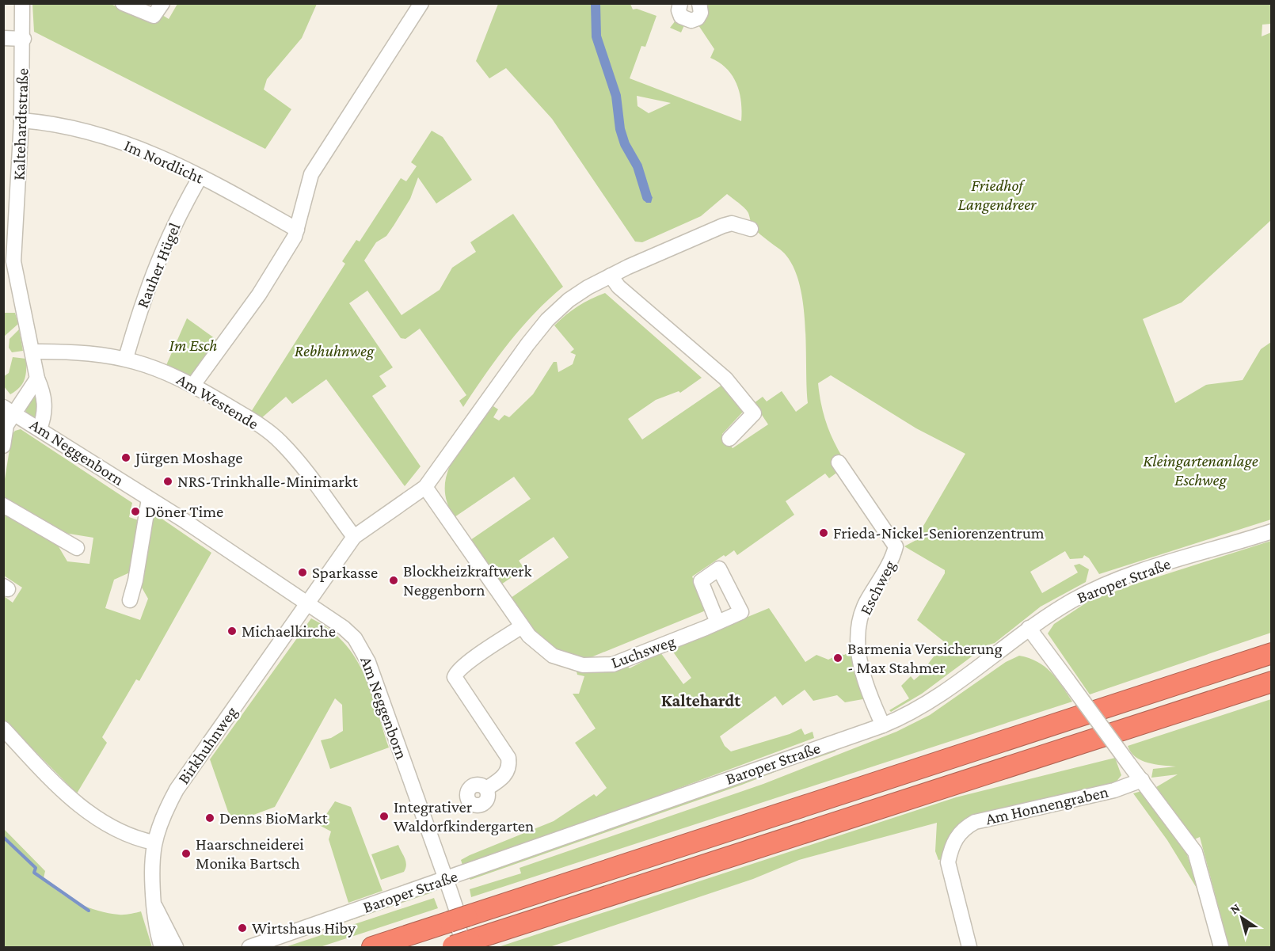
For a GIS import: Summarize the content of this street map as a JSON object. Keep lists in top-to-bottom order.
{
  "streets": {
    "street": [
      "Kaltehardtstraße",
      "Im Nordlicht",
      "Rauher Hügel",
      "Am Westende",
      "Am Neggenborn",
      "Baroper Straße",
      "Eschweg",
      "Luchsweg",
      "Birkhuhnweg",
      "Am Honnengraben"
    ]
  },
  "crossings": [
    ["Kaltehardtstraße", "Im Nordlicht"],
    ["Kaltehardtstraße", "Am Westende"],
    ["Kaltehardtstraße", "Am Neggenborn"],
    ["Im Nordlicht", "Rauher Hügel"],
    ["Rauher Hügel", "Am Westende"],
    ["Am Neggenborn", "Baroper Straße"],
    ["Am Neggenborn", "Birkhuhnweg"],
    ["Baroper Straße", "Eschweg"]
  ],
  "districts": ["Kaltehardt"],
  "parks": [
    "Friedhof Langendreer",
    "Im Esch",
    "Rebhuhnweg",
    "Kleingartenanlage Eschweg"
  ],
  "places": [
    "Jürgen Moshage",
    "NRS-Trinkhalle-Minimarkt",
    "Döner Time",
    "Frieda-Nickel-Seniorenzentrum",
    "Sparkasse",
    "Blockheizkraftwerk Neggenborn",
    "Michaelkirche",
    "Barmenia Versicherung - Max Stahmer",
    "Integrativer Waldorfkindergarten",
    "Denns BioMarkt",
    "Haarschneiderei Monika Bartsch",
    "Wirtshaus Hiby"
  ],
  "north": "top left"
}
